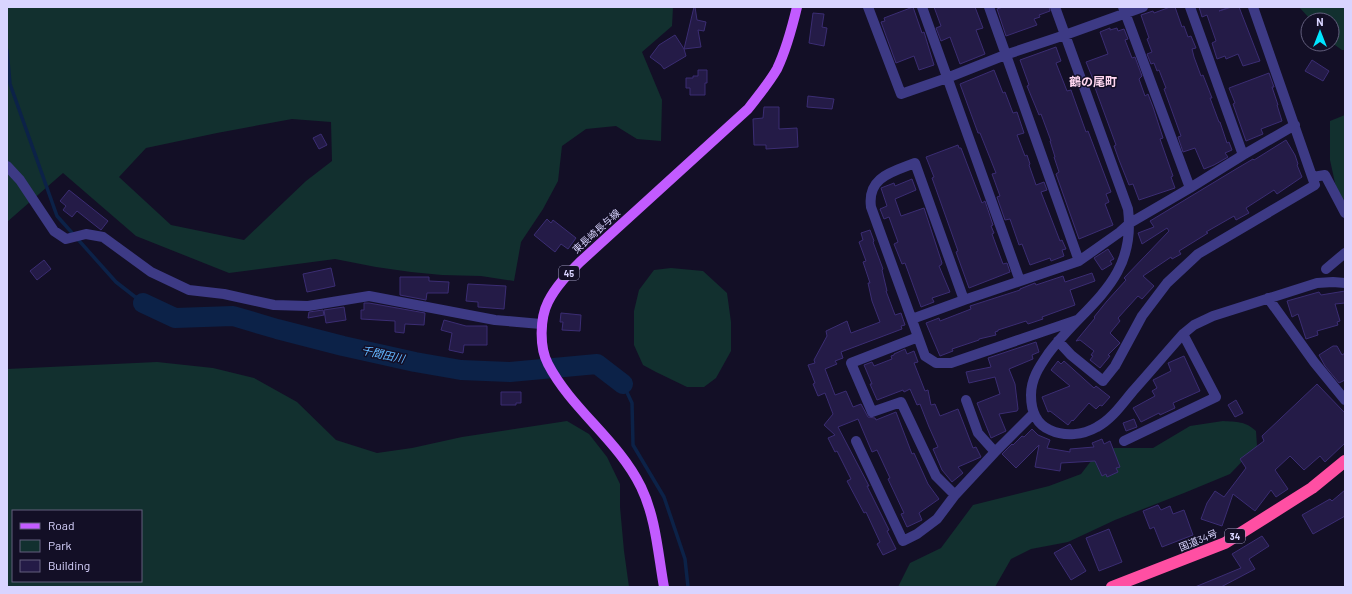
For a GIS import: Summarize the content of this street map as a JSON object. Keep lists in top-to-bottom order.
{
  "streets": {
    "highway": ["34", "国道34号"],
    "main road": ["東長崎長与線", "45"]
  },
  "districts": ["鶴の尾町"],
  "water": ["千間田川"],
  "legend": ["Road", "Park", "Building"],
  "north": "top"
}
